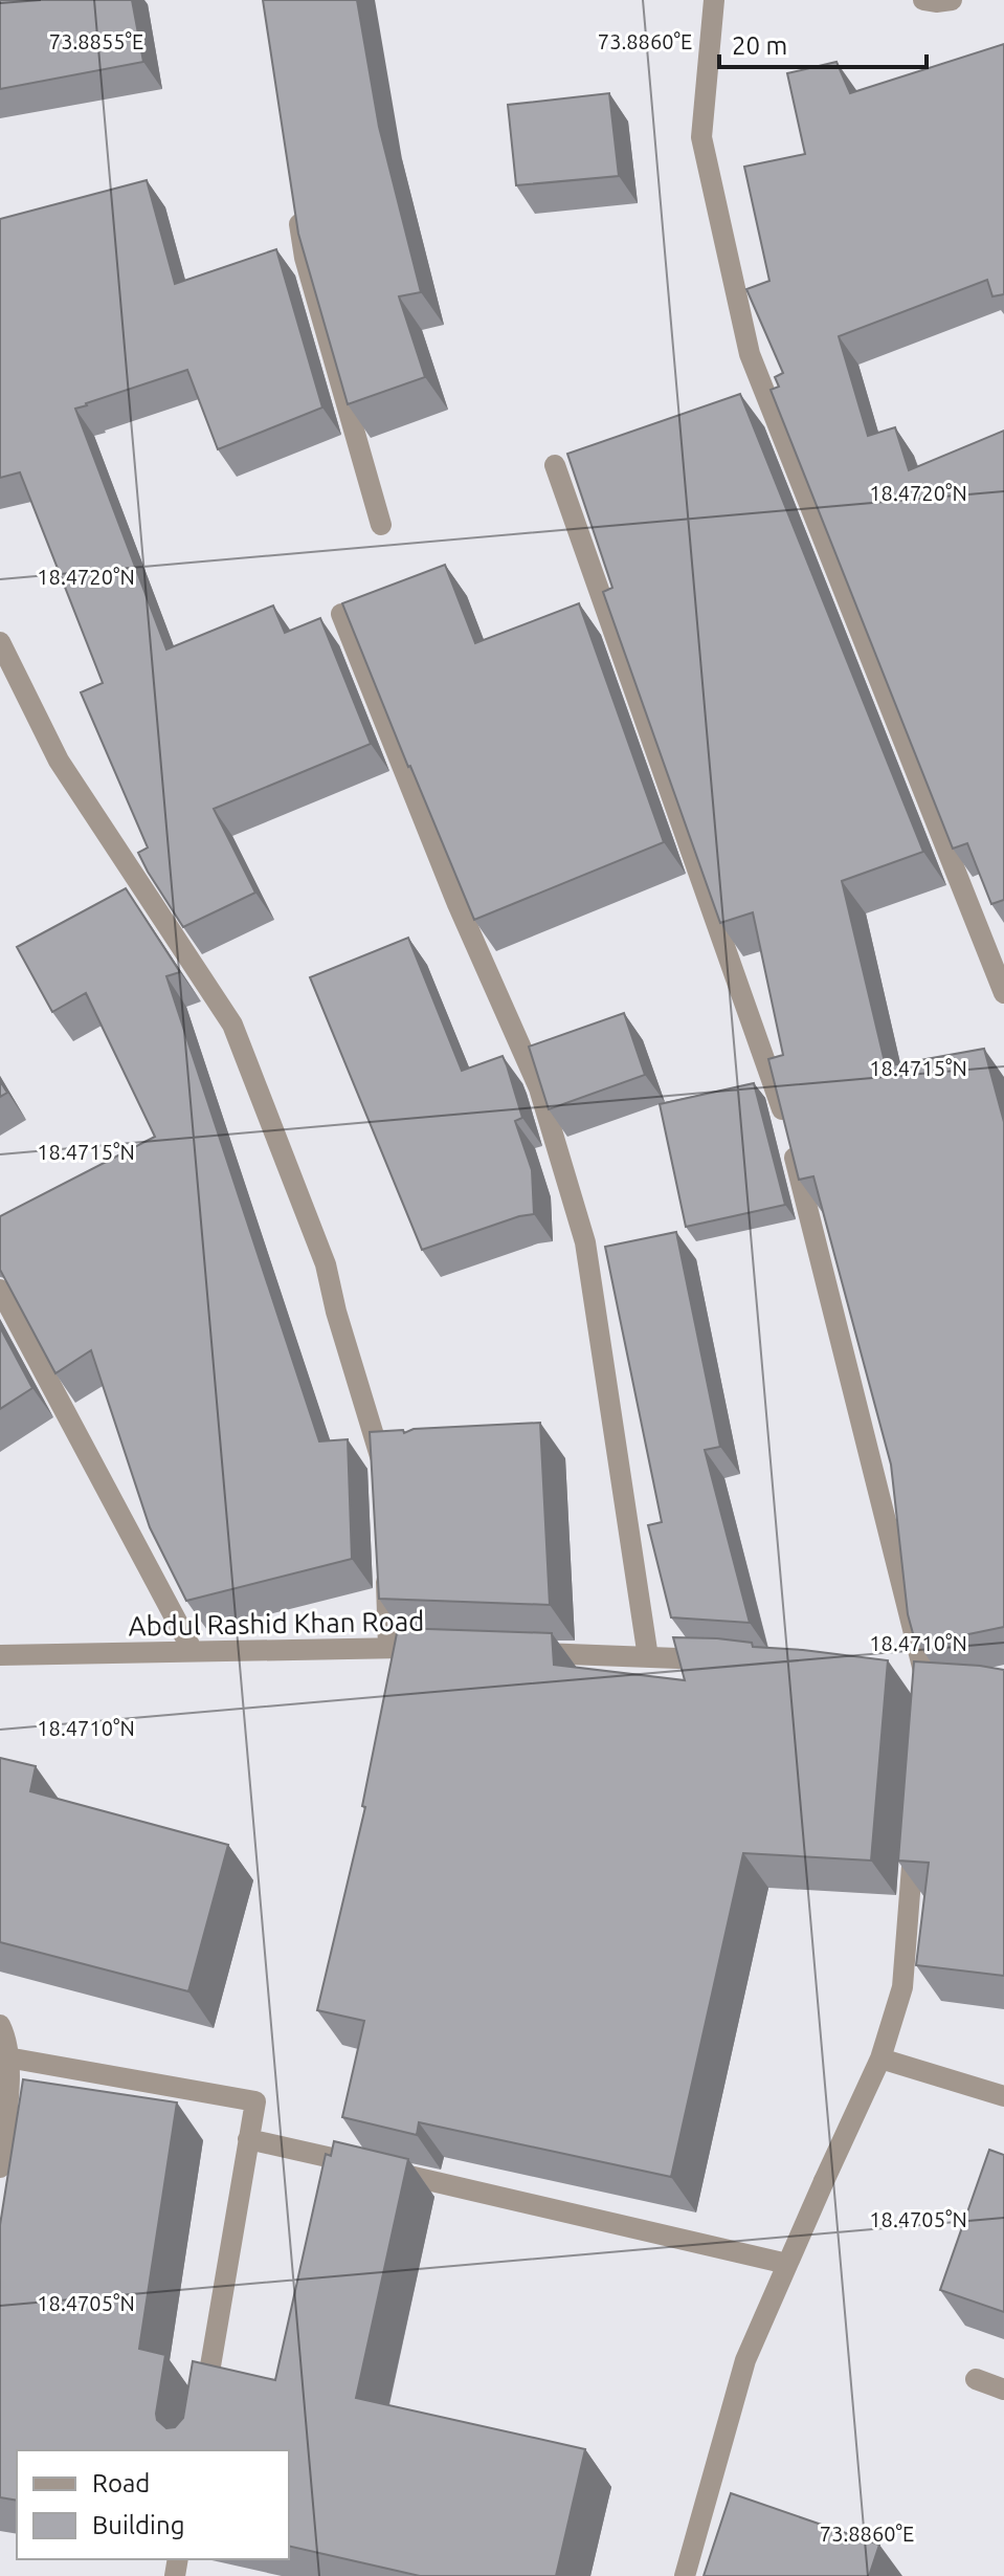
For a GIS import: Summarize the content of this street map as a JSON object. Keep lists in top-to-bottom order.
{
  "streets": {
    "street": ["Abdul Rashid Khan Road"]
  },
  "legend": ["Road", "Building"],
  "scale_bar": "20 m",
  "coordinates": [
    "73.8855°E",
    "73.8860°E",
    "18.4720°N",
    "18.4715°N",
    "18.4710°N",
    "18.4705°N"
  ]
}
